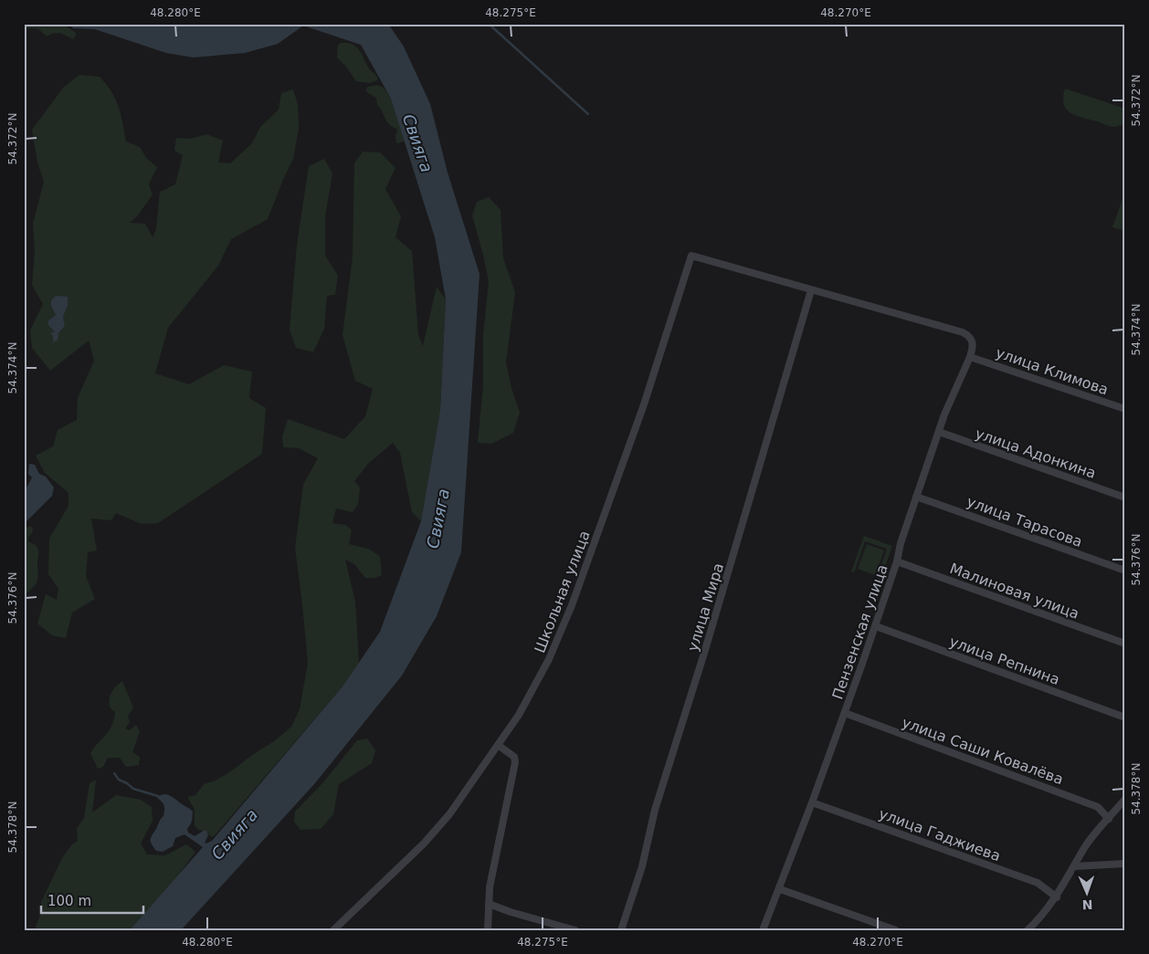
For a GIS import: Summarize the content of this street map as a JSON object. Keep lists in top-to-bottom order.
{
  "streets": {
    "street": [
      "улица Климова",
      "улица Адонкина",
      "улица Тарасова",
      "Малиновая улица",
      "Школьная улица",
      "улица Мира",
      "Пензенская улица",
      "улица Репнина",
      "улица Саши Ковалёва",
      "улица Гаджиева"
    ]
  },
  "crossings": [
    ["улица Климова", "Пензенская улица"],
    ["улица Адонкина", "Пензенская улица"],
    ["улица Тарасова", "Пензенская улица"],
    ["Малиновая улица", "Пензенская улица"],
    ["Школьная улица", "улица Мира"],
    ["Школьная улица", "Пензенская улица"],
    ["улица Мира", "Пензенская улица"],
    ["Пензенская улица", "улица Репнина"],
    ["Пензенская улица", "улица Саши Ковалёва"],
    ["Пензенская улица", "улица Гаджиева"]
  ],
  "water": ["Свияга"],
  "scale_bar": "100 m",
  "north": "bottom",
  "coordinates": [
    "48.280°E",
    "48.275°E",
    "48.270°E",
    "54.372°N",
    "54.374°N",
    "54.376°N",
    "54.378°N"
  ]
}
